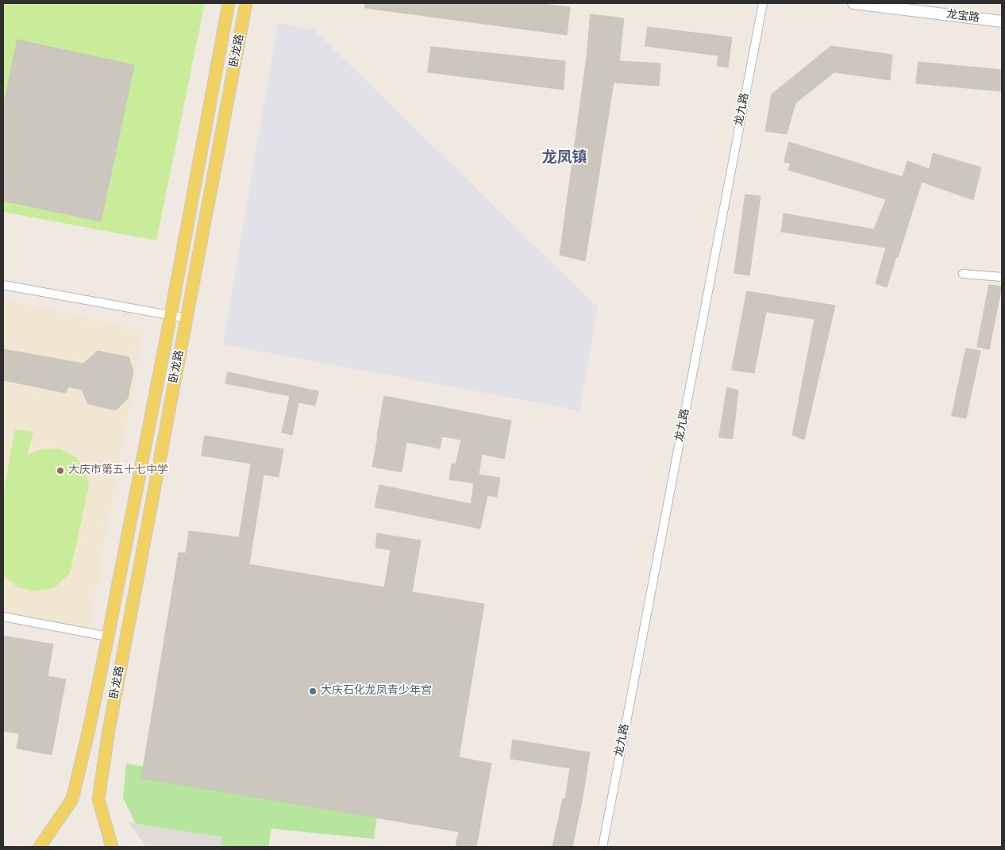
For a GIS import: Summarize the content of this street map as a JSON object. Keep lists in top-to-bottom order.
{
  "streets": {
    "main road": ["卧龙路"],
    "street": ["龙宝路", "龙九路"]
  },
  "districts": ["龙凤镇"],
  "places": ["大庆市第五十七中学", "大庆石化龙凤青少年宫"]
}
